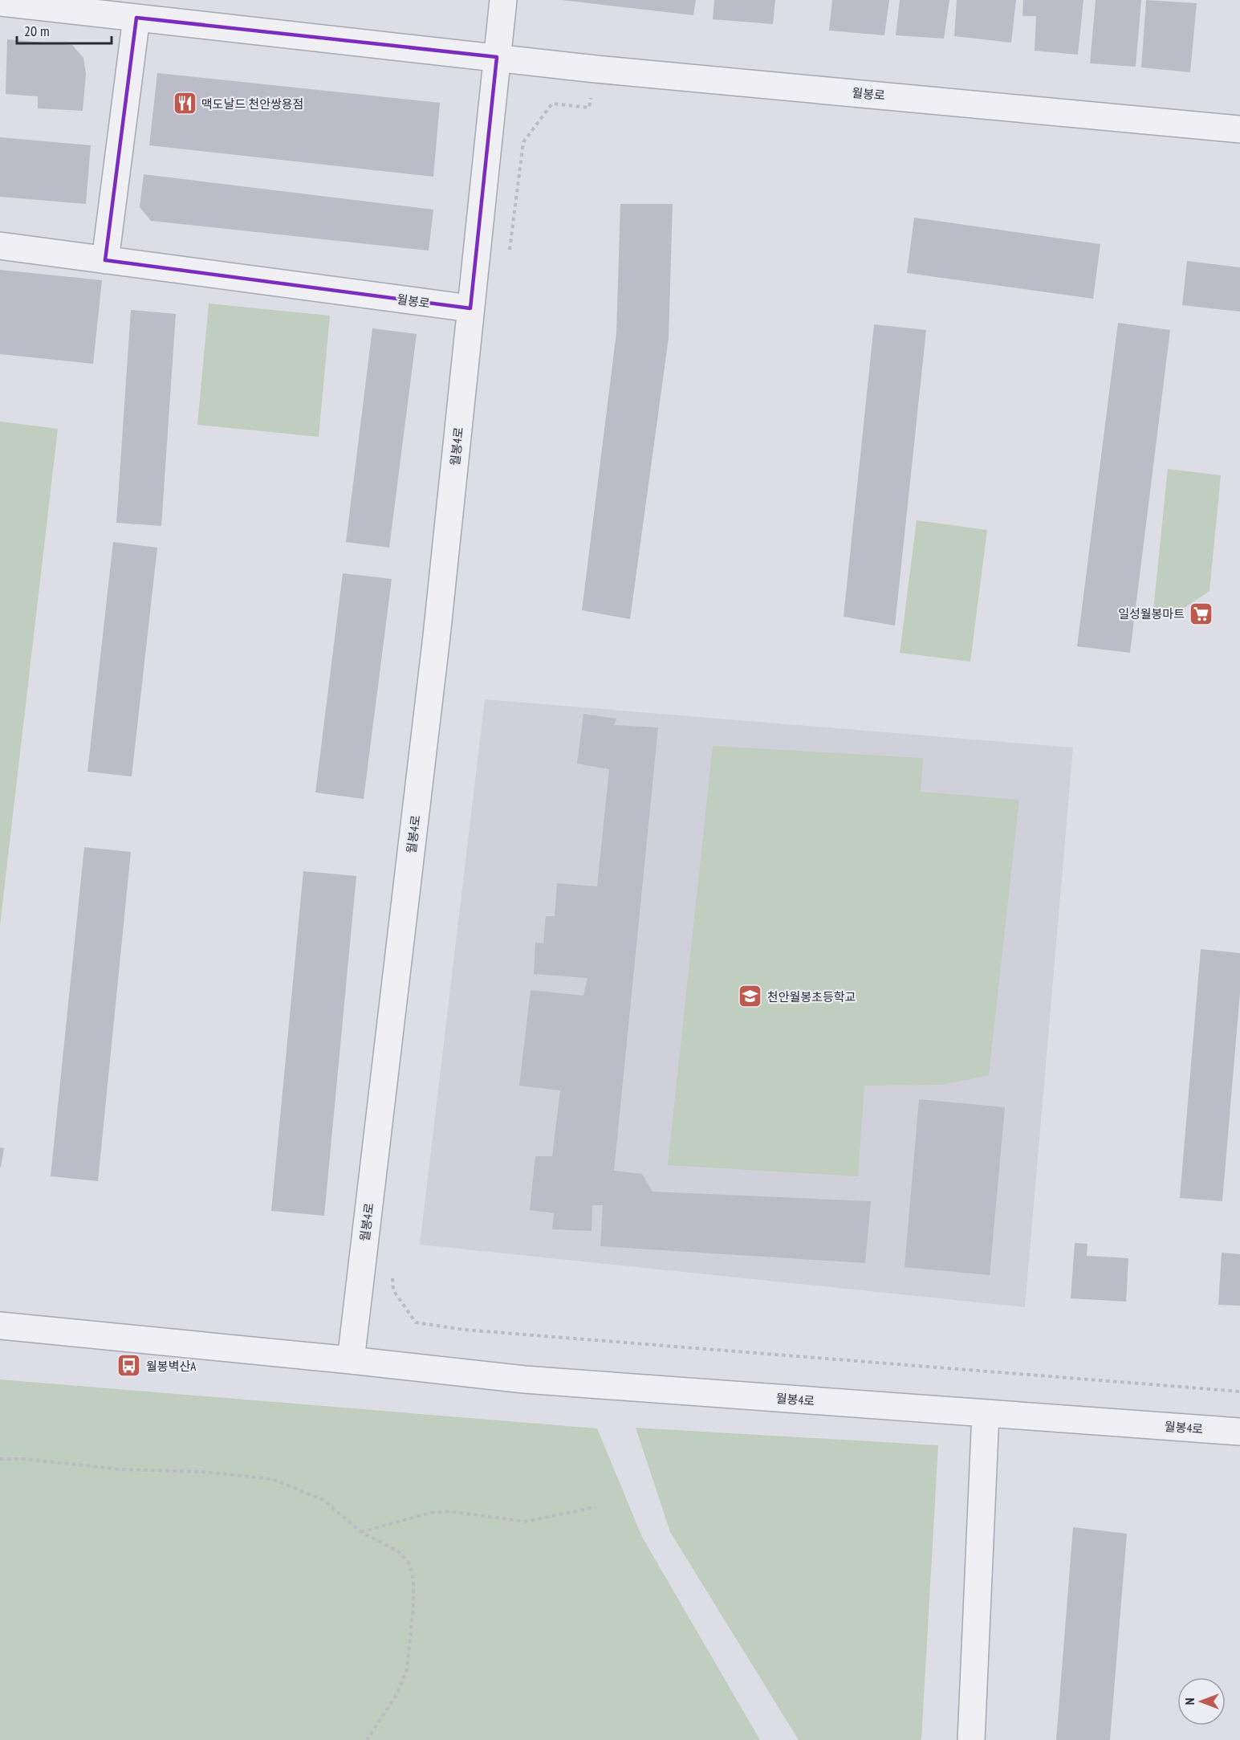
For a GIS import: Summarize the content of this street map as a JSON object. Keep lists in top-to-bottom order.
{
  "streets": {
    "street": ["월봉로", "월봉4로"]
  },
  "crossings": [
    ["월봉로", "월봉4로"]
  ],
  "places": {
    "restaurant": ["맥도날드 천안쌍용점"],
    "supermarket": ["일성월봉마트"],
    "school or university": ["천안월봉초등학교"],
    "bus stop": ["월봉벽산A"]
  },
  "scale_bar": "20 m",
  "north": "left"
}
